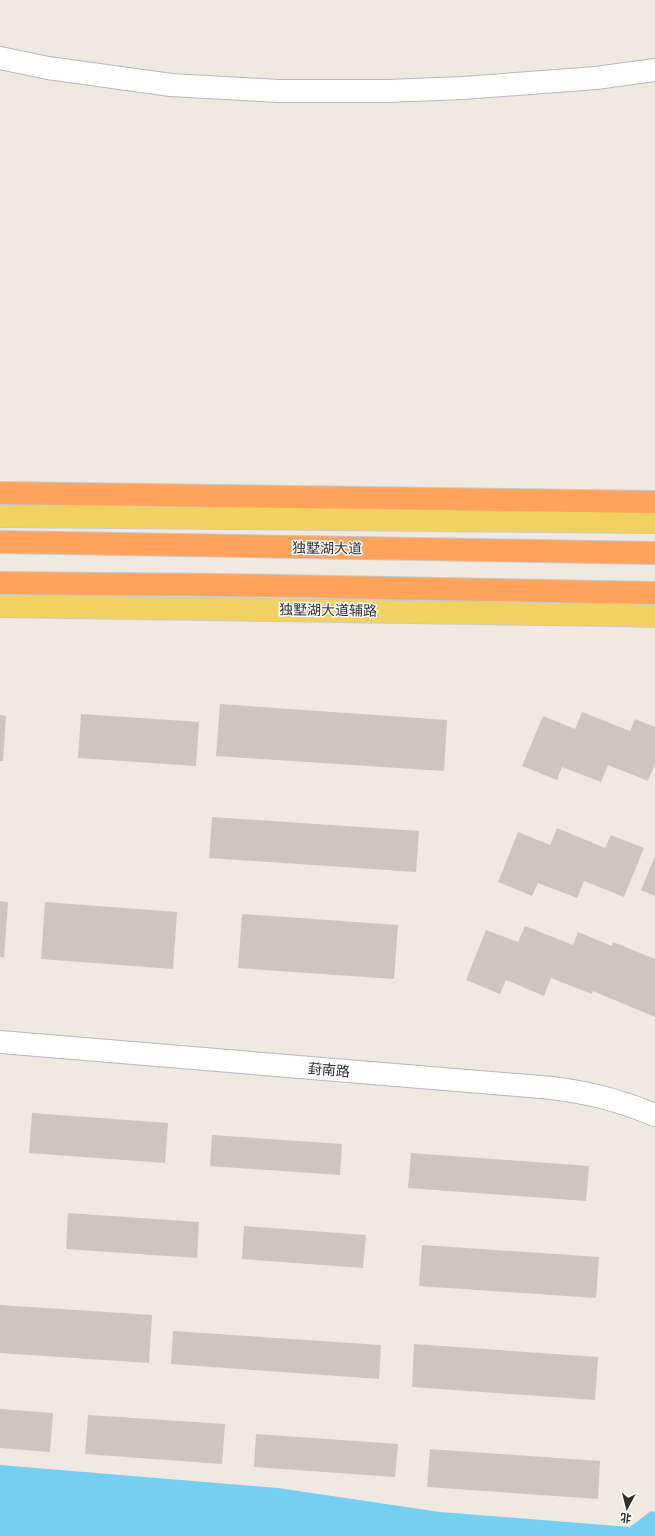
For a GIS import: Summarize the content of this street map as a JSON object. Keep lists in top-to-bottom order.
{
  "streets": {
    "highway": ["独墅湖大道"],
    "main road": ["独墅湖大道辅路"],
    "street": ["葑南路"]
  },
  "north": "bottom"
}
